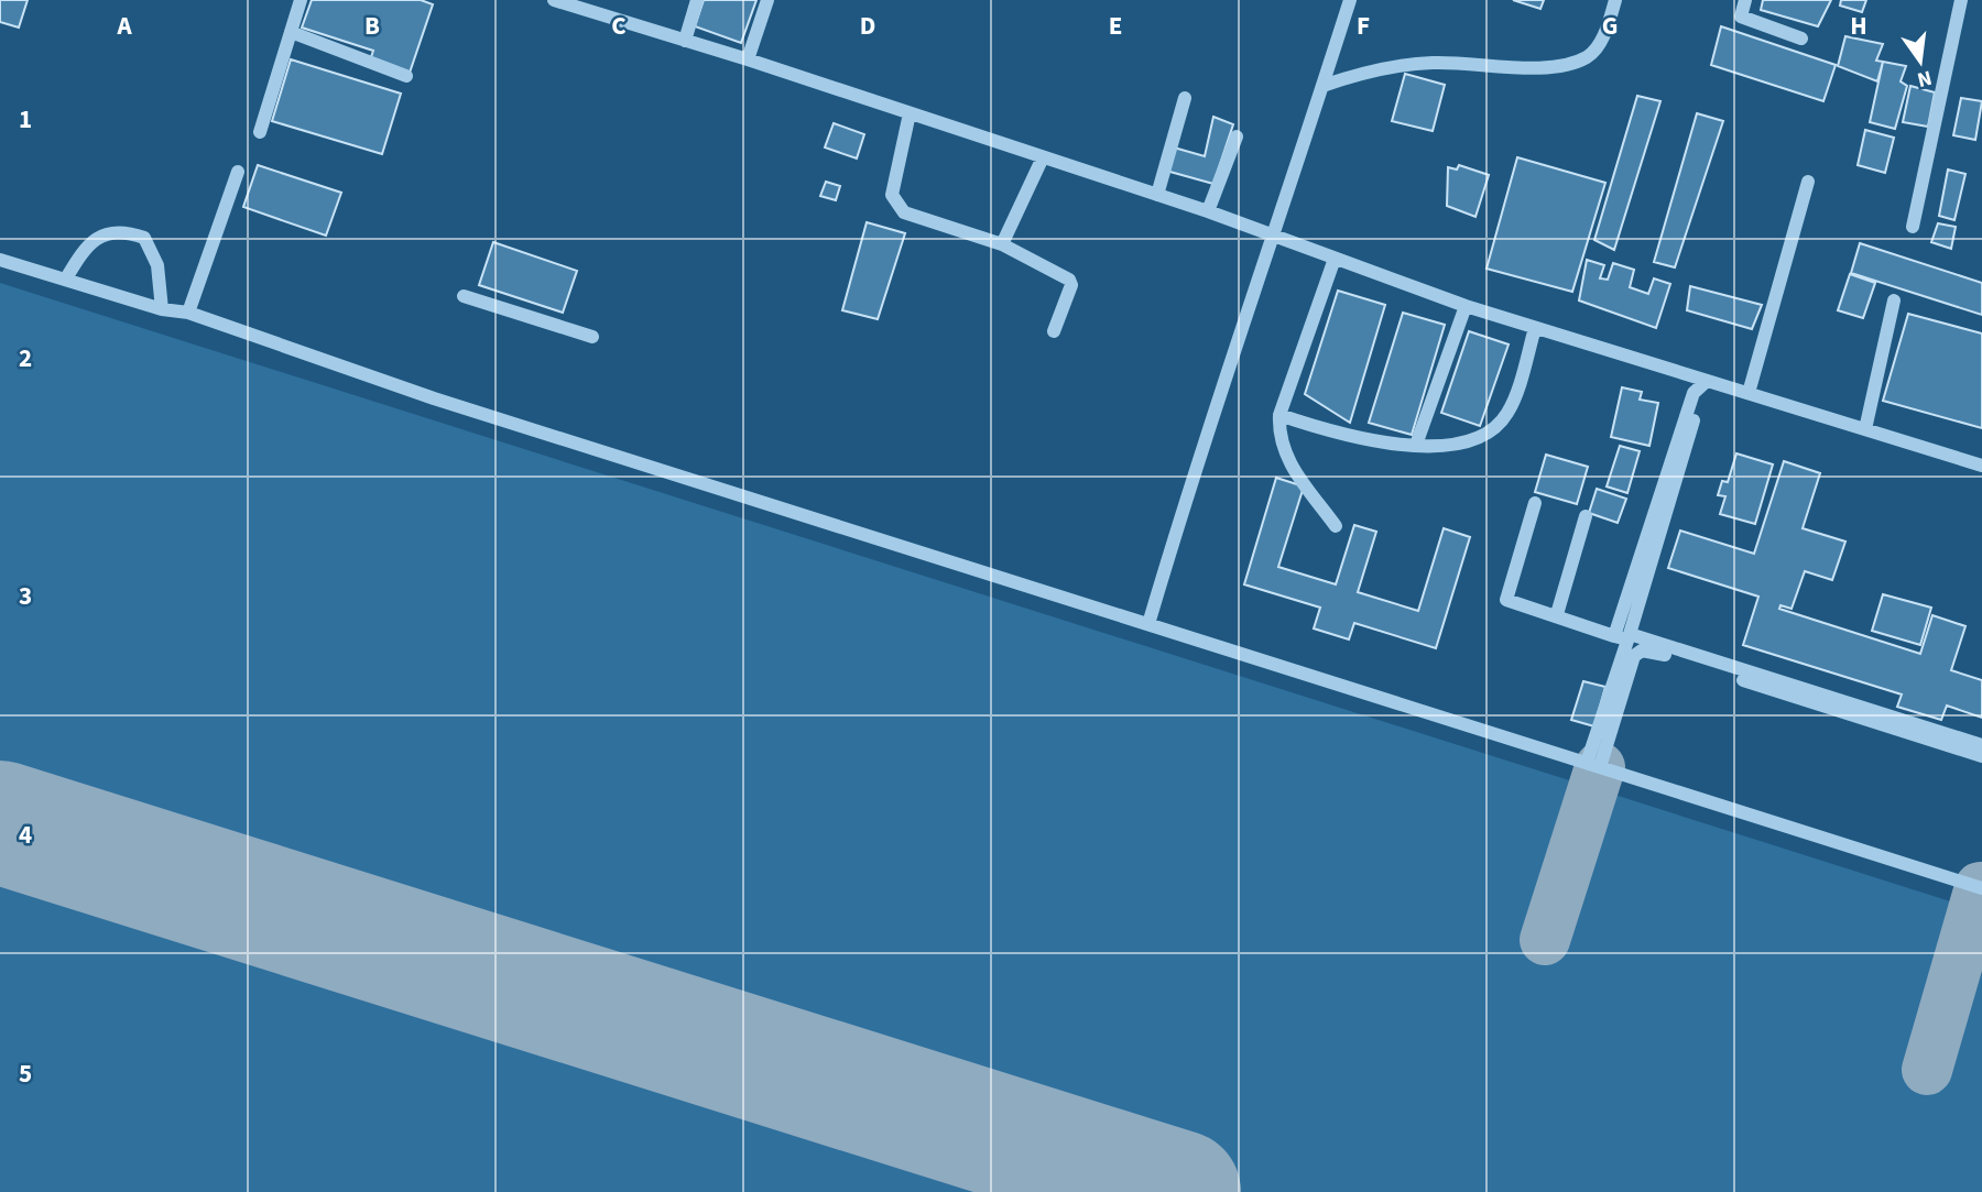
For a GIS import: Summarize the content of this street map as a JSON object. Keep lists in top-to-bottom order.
{
  "north": "bottom",
  "grid": {
    "columns": [
      "A",
      "B",
      "C",
      "D",
      "E",
      "F",
      "G",
      "H"
    ],
    "rows": [
      "1",
      "2",
      "3",
      "4",
      "5"
    ]
  }
}
